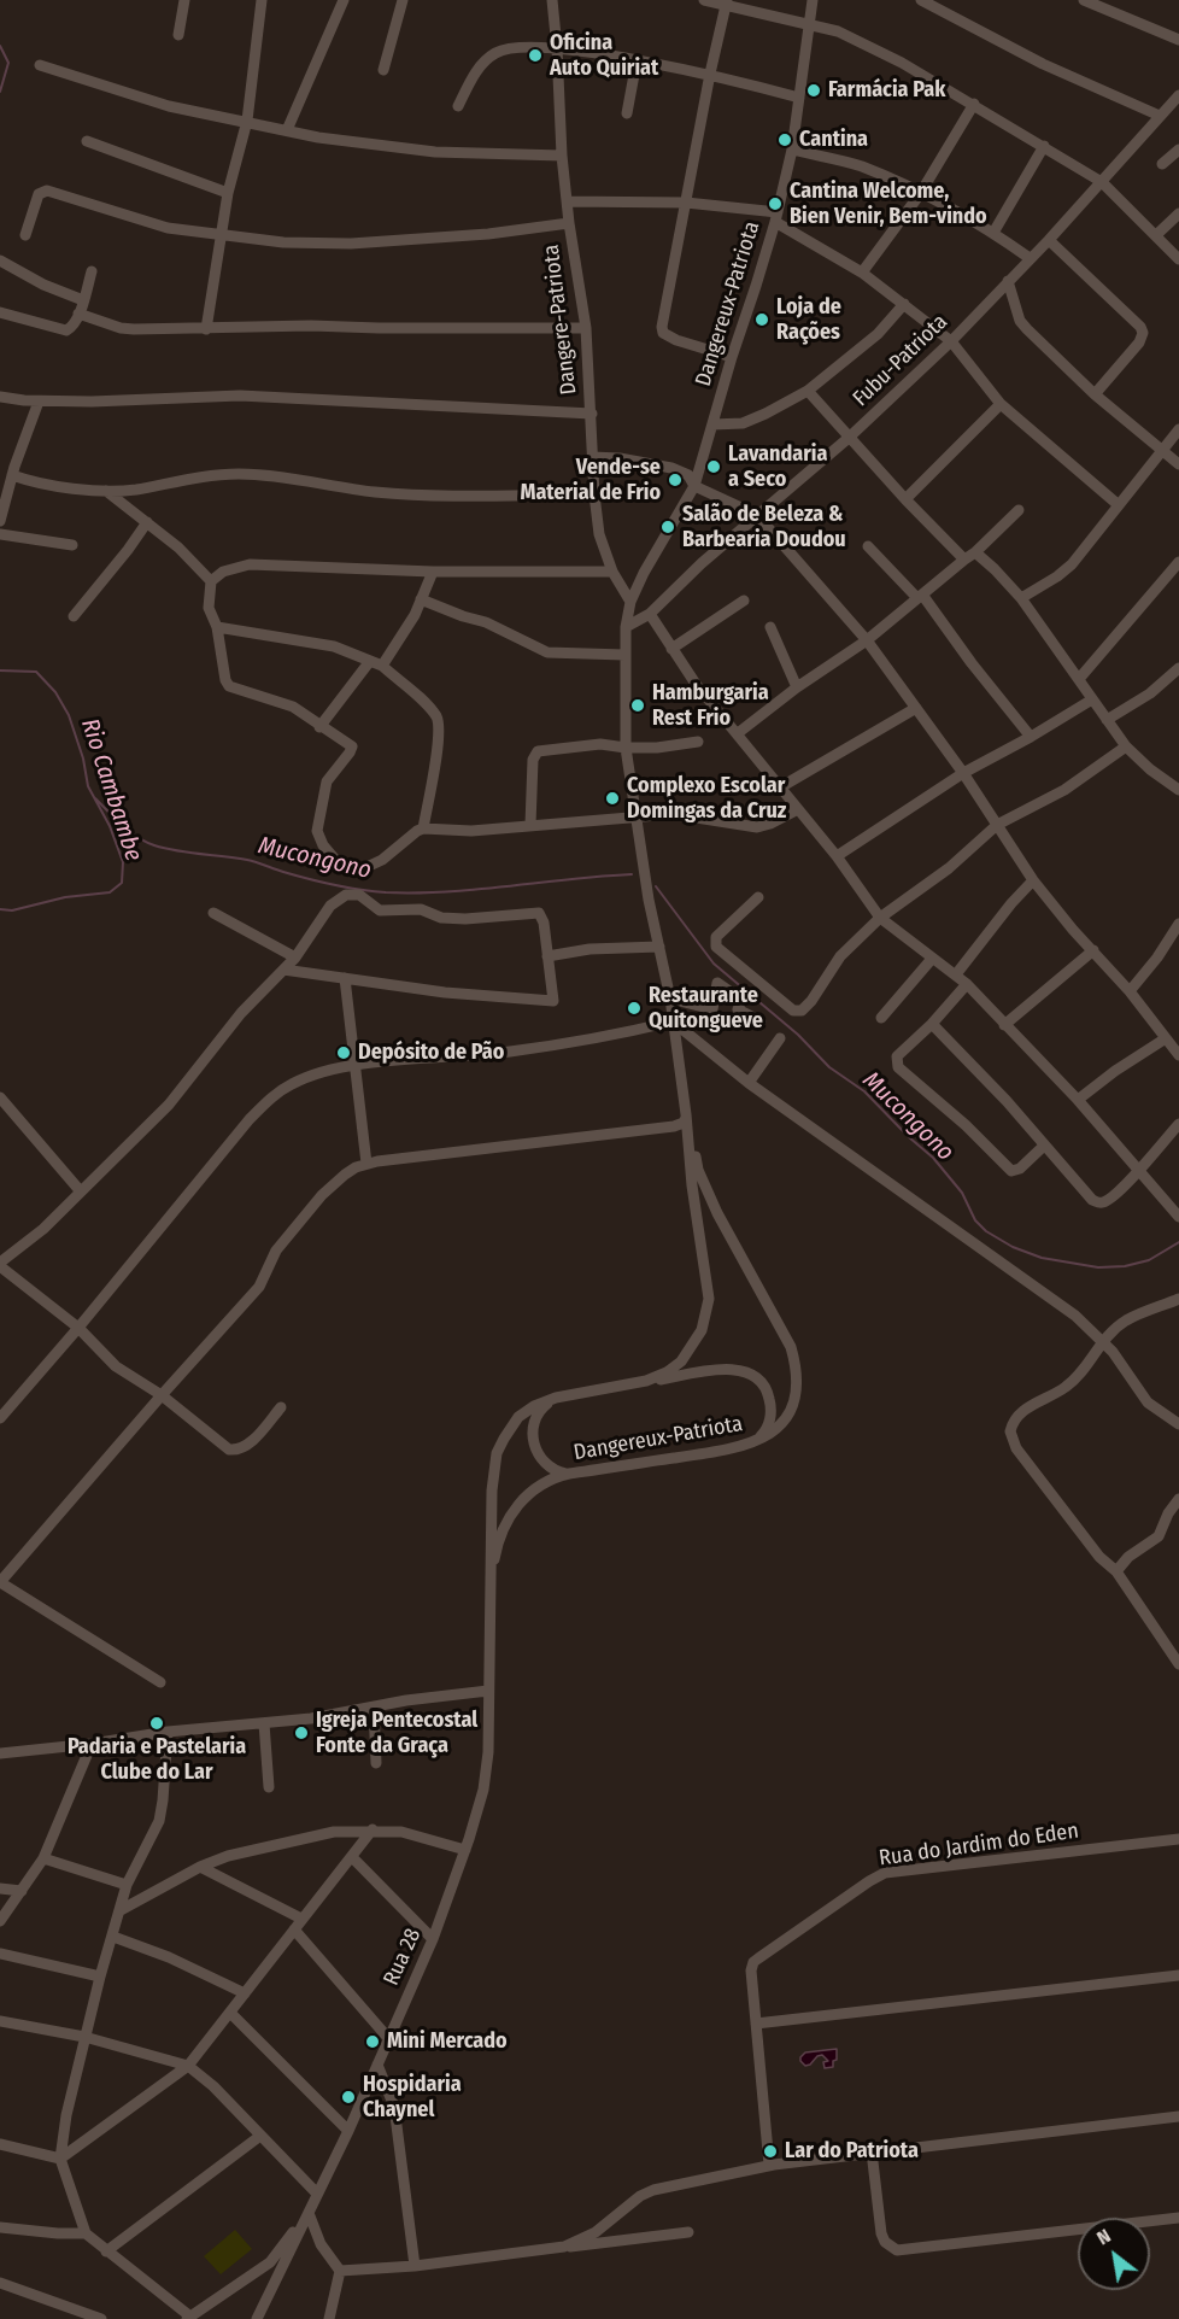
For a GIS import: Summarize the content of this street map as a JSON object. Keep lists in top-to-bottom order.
{
  "streets": {
    "street": [
      "Dangereux-Patriota",
      "Dangere-Patriota",
      "Fubu-Patriota",
      "Rua do Jardim do Eden",
      "Rua 28"
    ]
  },
  "crossings": [
    ["Dangereux-Patriota", "Dangere-Patriota"],
    ["Dangereux-Patriota", "Rua 28"]
  ],
  "water": ["Rio Cambambe", "Mucongono"],
  "places": [
    "Oficina Auto Quiriat",
    "Farmácia Pak",
    "Cantina",
    "Cantina Welcome, Bien Venir, Bem-vindo",
    "Loja de Rações",
    "Lavandaria a Seco",
    "Vende-se Material de Frio",
    "Salão de Beleza & Barbearia Doudou",
    "Hamburgaria Rest Frio",
    "Complexo Escolar Domingas da Cruz",
    "Restaurante Quitongueve",
    "Depósito de Pão",
    "Padaria e Pastelaria Clube do Lar",
    "Igreja Pentecostal Fonte da Graça",
    "Mini Mercado",
    "Hospidaria Chaynel",
    "Lar do Patriota"
  ],
  "north": "top left"
}
